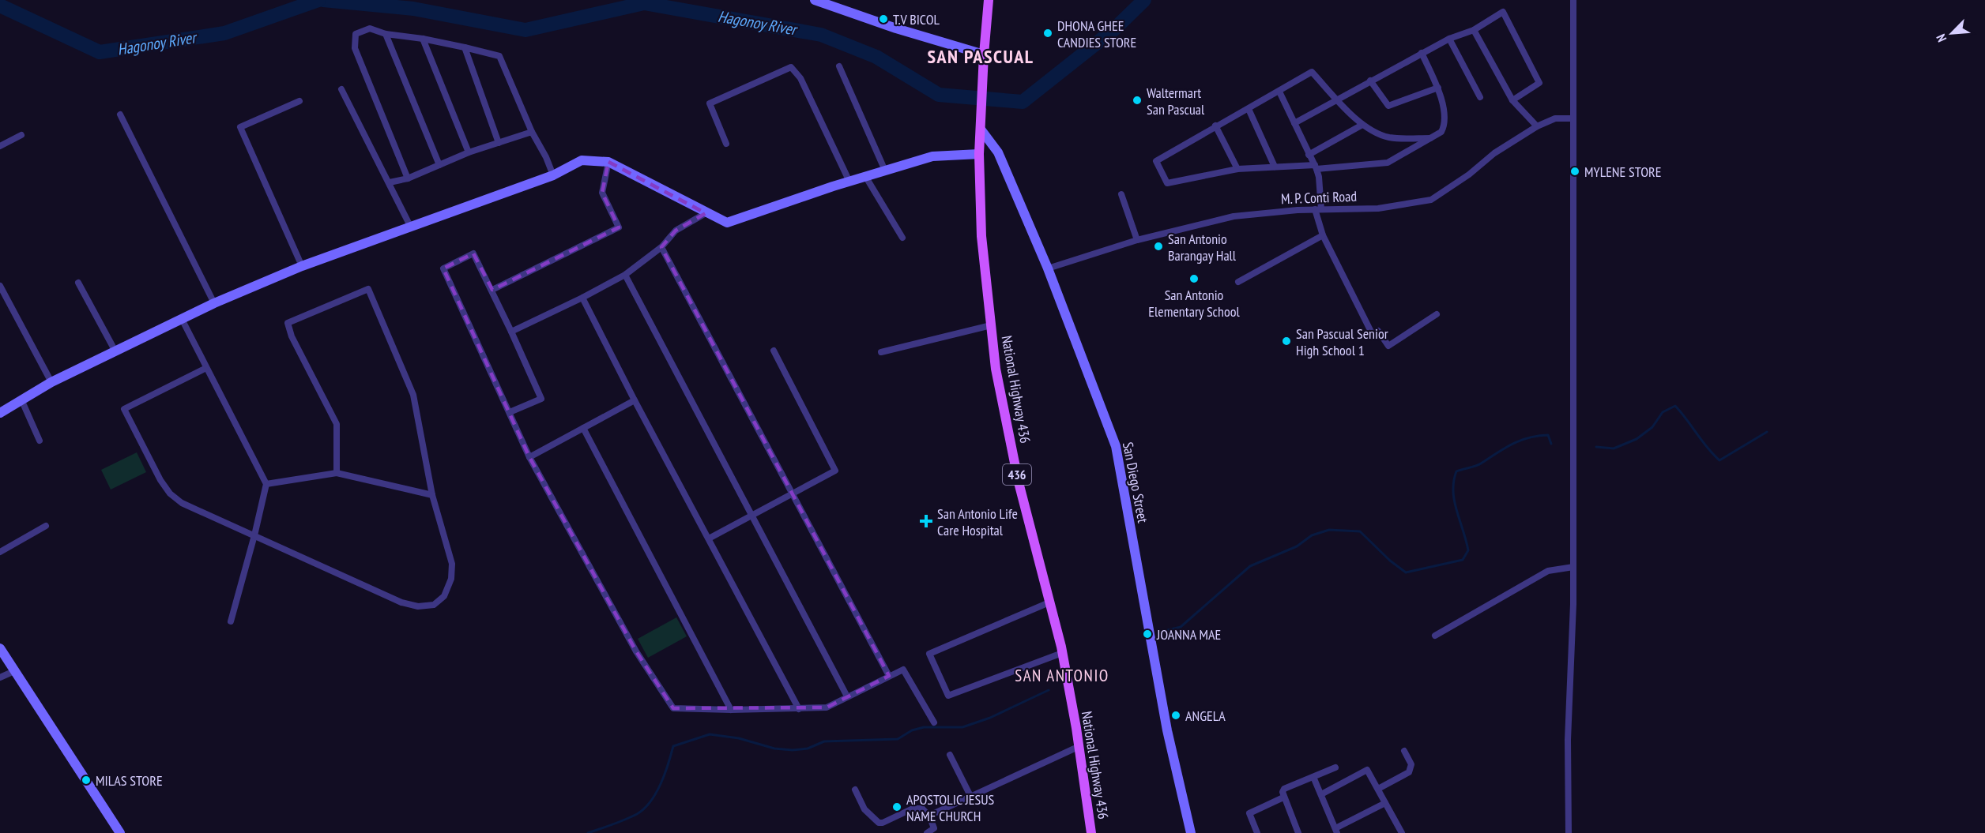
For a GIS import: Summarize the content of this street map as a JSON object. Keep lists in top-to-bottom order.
{
  "streets": {
    "main road": ["National Highway 436", "436"],
    "street": ["M. P. Conti Road", "San Diego Street"]
  },
  "crossings": [
    ["M. P. Conti Road", "San Diego Street"],
    ["National Highway 436", "San Diego Street"]
  ],
  "districts": ["SAN PASCUAL", "SAN ANTONIO"],
  "water": ["Hagonoy River"],
  "places": {
    "other": [
      "T.V BICOL",
      "DHONA GHEE CANDIES STORE",
      "Waltermart San Pascual",
      "MYLENE STORE",
      "San Antonio Barangay Hall",
      "San Antonio Elementary School",
      "San Pascual Senior High School 1",
      "JOANNA MAE",
      "ANGELA",
      "MILAS STORE",
      "APOSTOLIC JESUS NAME CHURCH"
    ],
    "health": ["San Antonio Life Care Hospital"]
  },
  "north": "bottom left"
}
